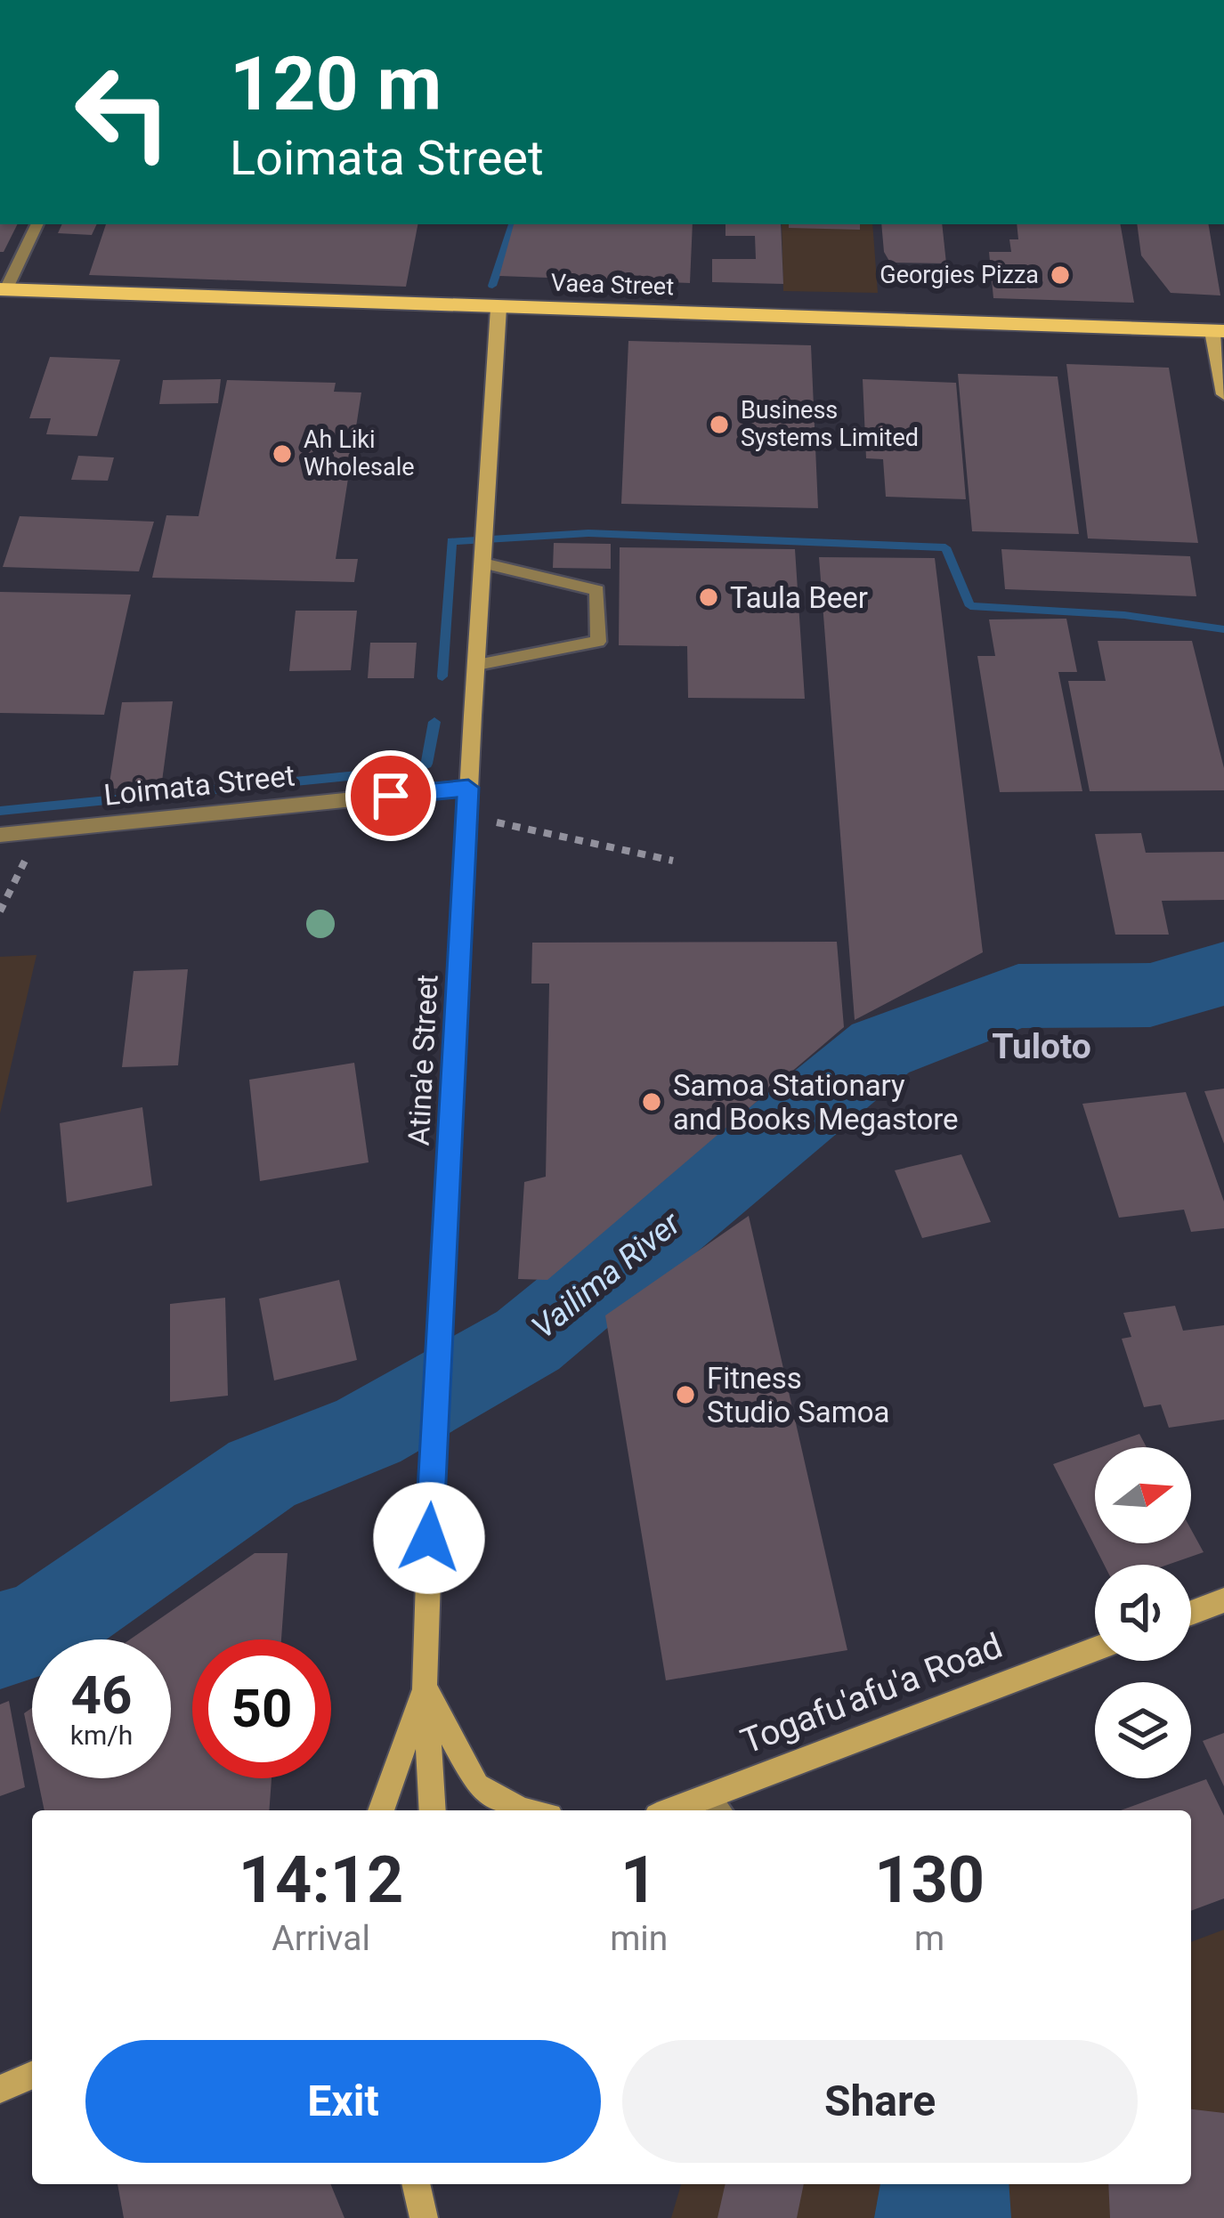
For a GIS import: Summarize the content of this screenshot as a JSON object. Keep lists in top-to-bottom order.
{
  "streets": {
    "main road": ["Vaea Street", "Atina'e Street", "Togafu'afu'a Road"],
    "street": ["Loimata Street"]
  },
  "crossings": [
    ["Vaea Street", "Atina'e Street"],
    ["Loimata Street", "Atina'e Street"]
  ],
  "districts": ["Tuloto"],
  "water": ["Vailima River"],
  "places": [
    "Georgies Pizza",
    "Business Systems Limited",
    "Ah Liki Wholesale",
    "Taula Beer",
    "Samoa Stationary and Books Megastore",
    "Fitness Studio Samoa"
  ],
  "north": "right",
  "page": {
    "turn": ["120 m", "Loimata Street"],
    "speed": "46 km/h",
    "limit": "50",
    "eta": [
      "14:12",
      "Arrival",
      "1",
      "min",
      "130",
      "m"
    ],
    "buttons": ["Exit", "Share"]
  }
}
